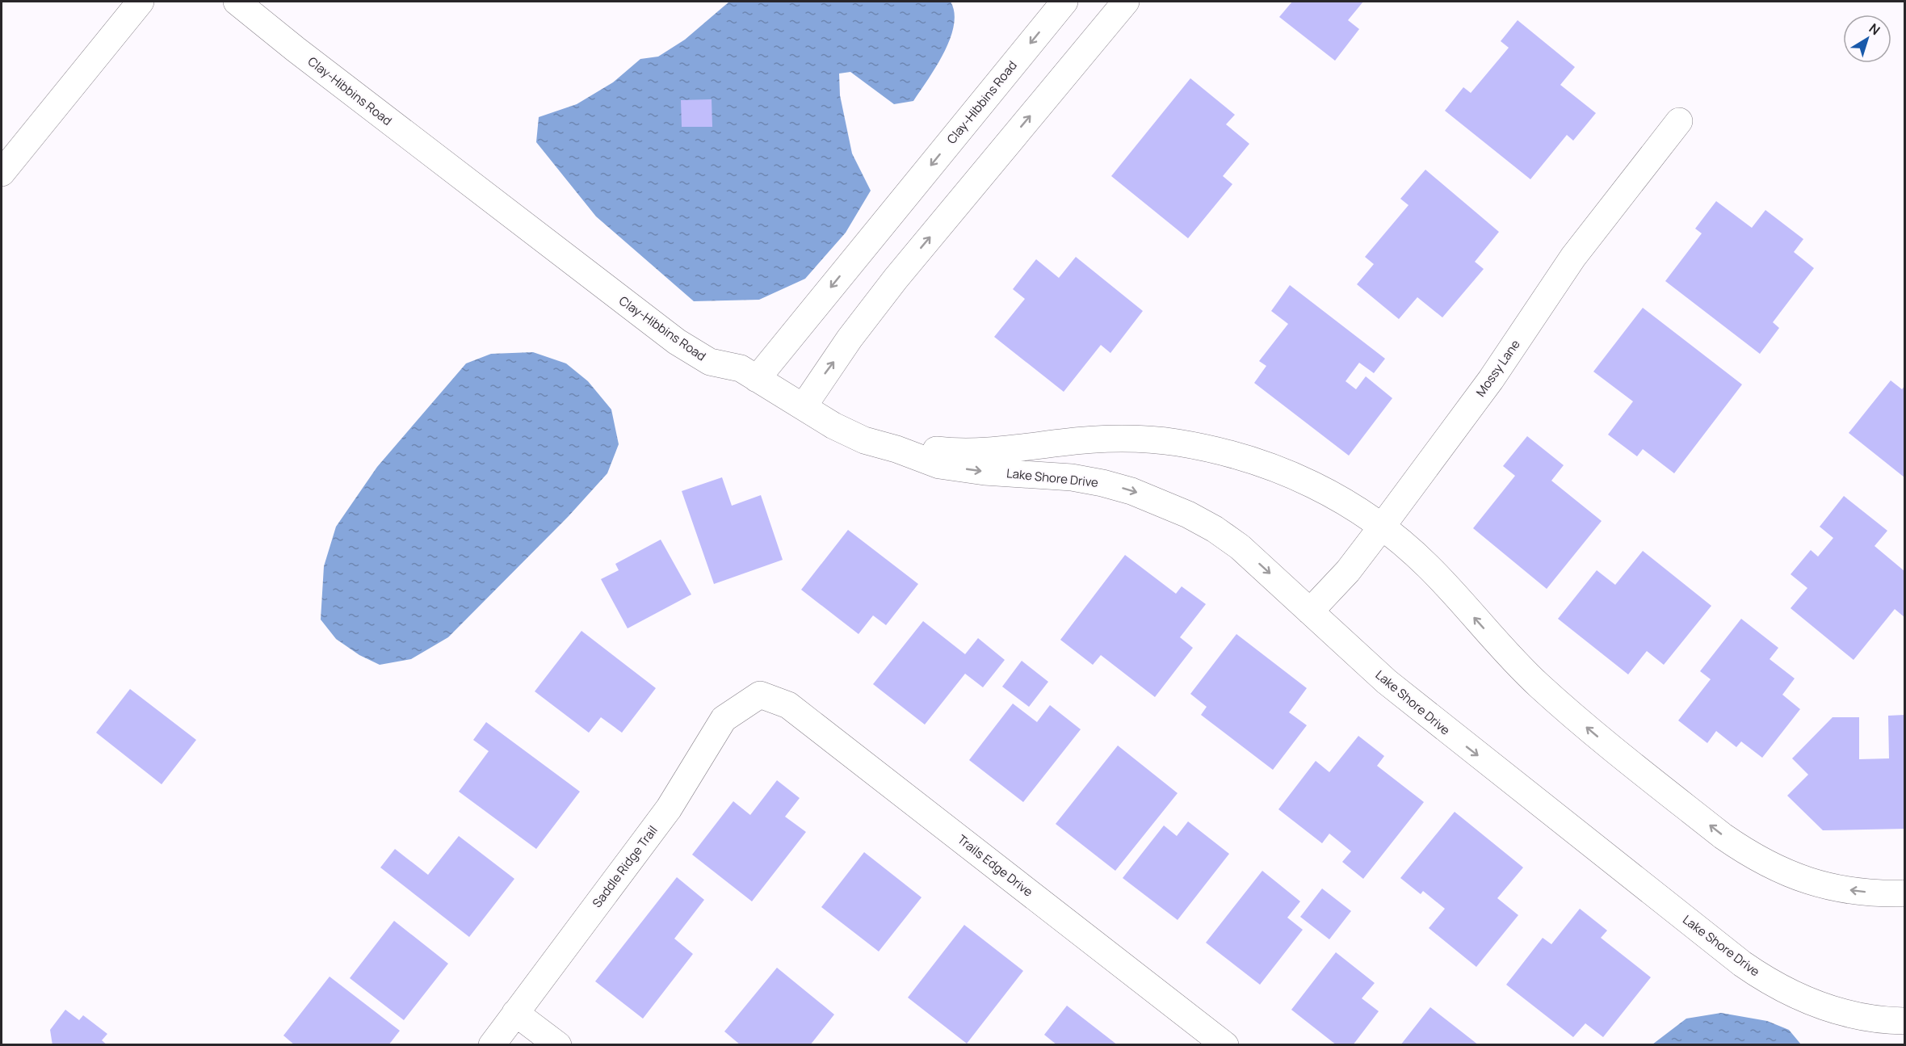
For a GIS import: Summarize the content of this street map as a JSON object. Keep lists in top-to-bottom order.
{
  "streets": {
    "street": [
      "Clay-Hibbins Road",
      "Mossy Lane",
      "Lake Shore Drive",
      "Trails Edge Drive",
      "Saddle Ridge Trail"
    ]
  },
  "crossings": [
    ["Clay-Hibbins Road", "Lake Shore Drive"],
    ["Mossy Lane", "Lake Shore Drive"],
    ["Trails Edge Drive", "Saddle Ridge Trail"]
  ],
  "north": "top right"
}
